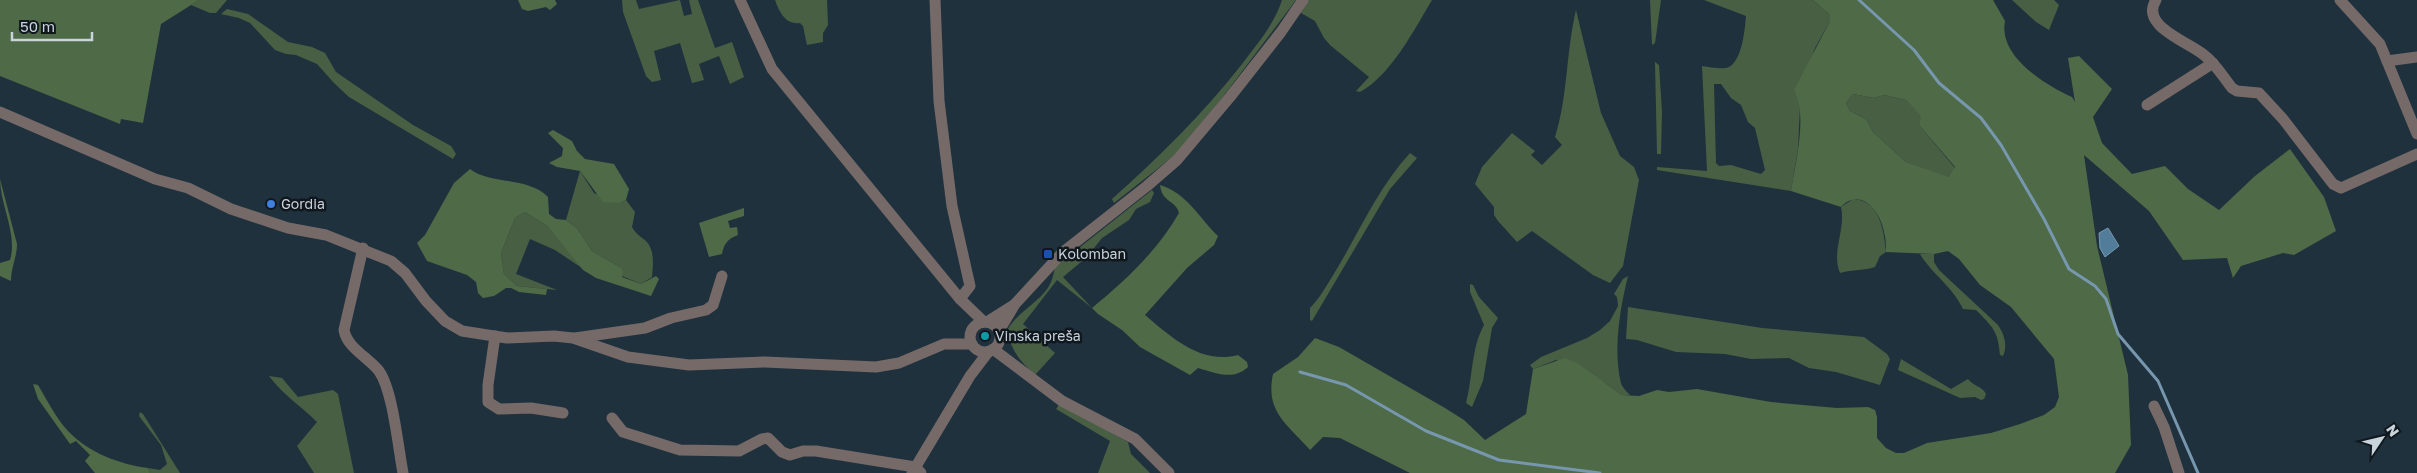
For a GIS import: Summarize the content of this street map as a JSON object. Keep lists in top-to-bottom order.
{
  "places": {
    "other": ["Gordia", "Vinska preša"],
    "transit": ["Kolomban"]
  },
  "scale_bar": "50 m",
  "north": "top right"
}
